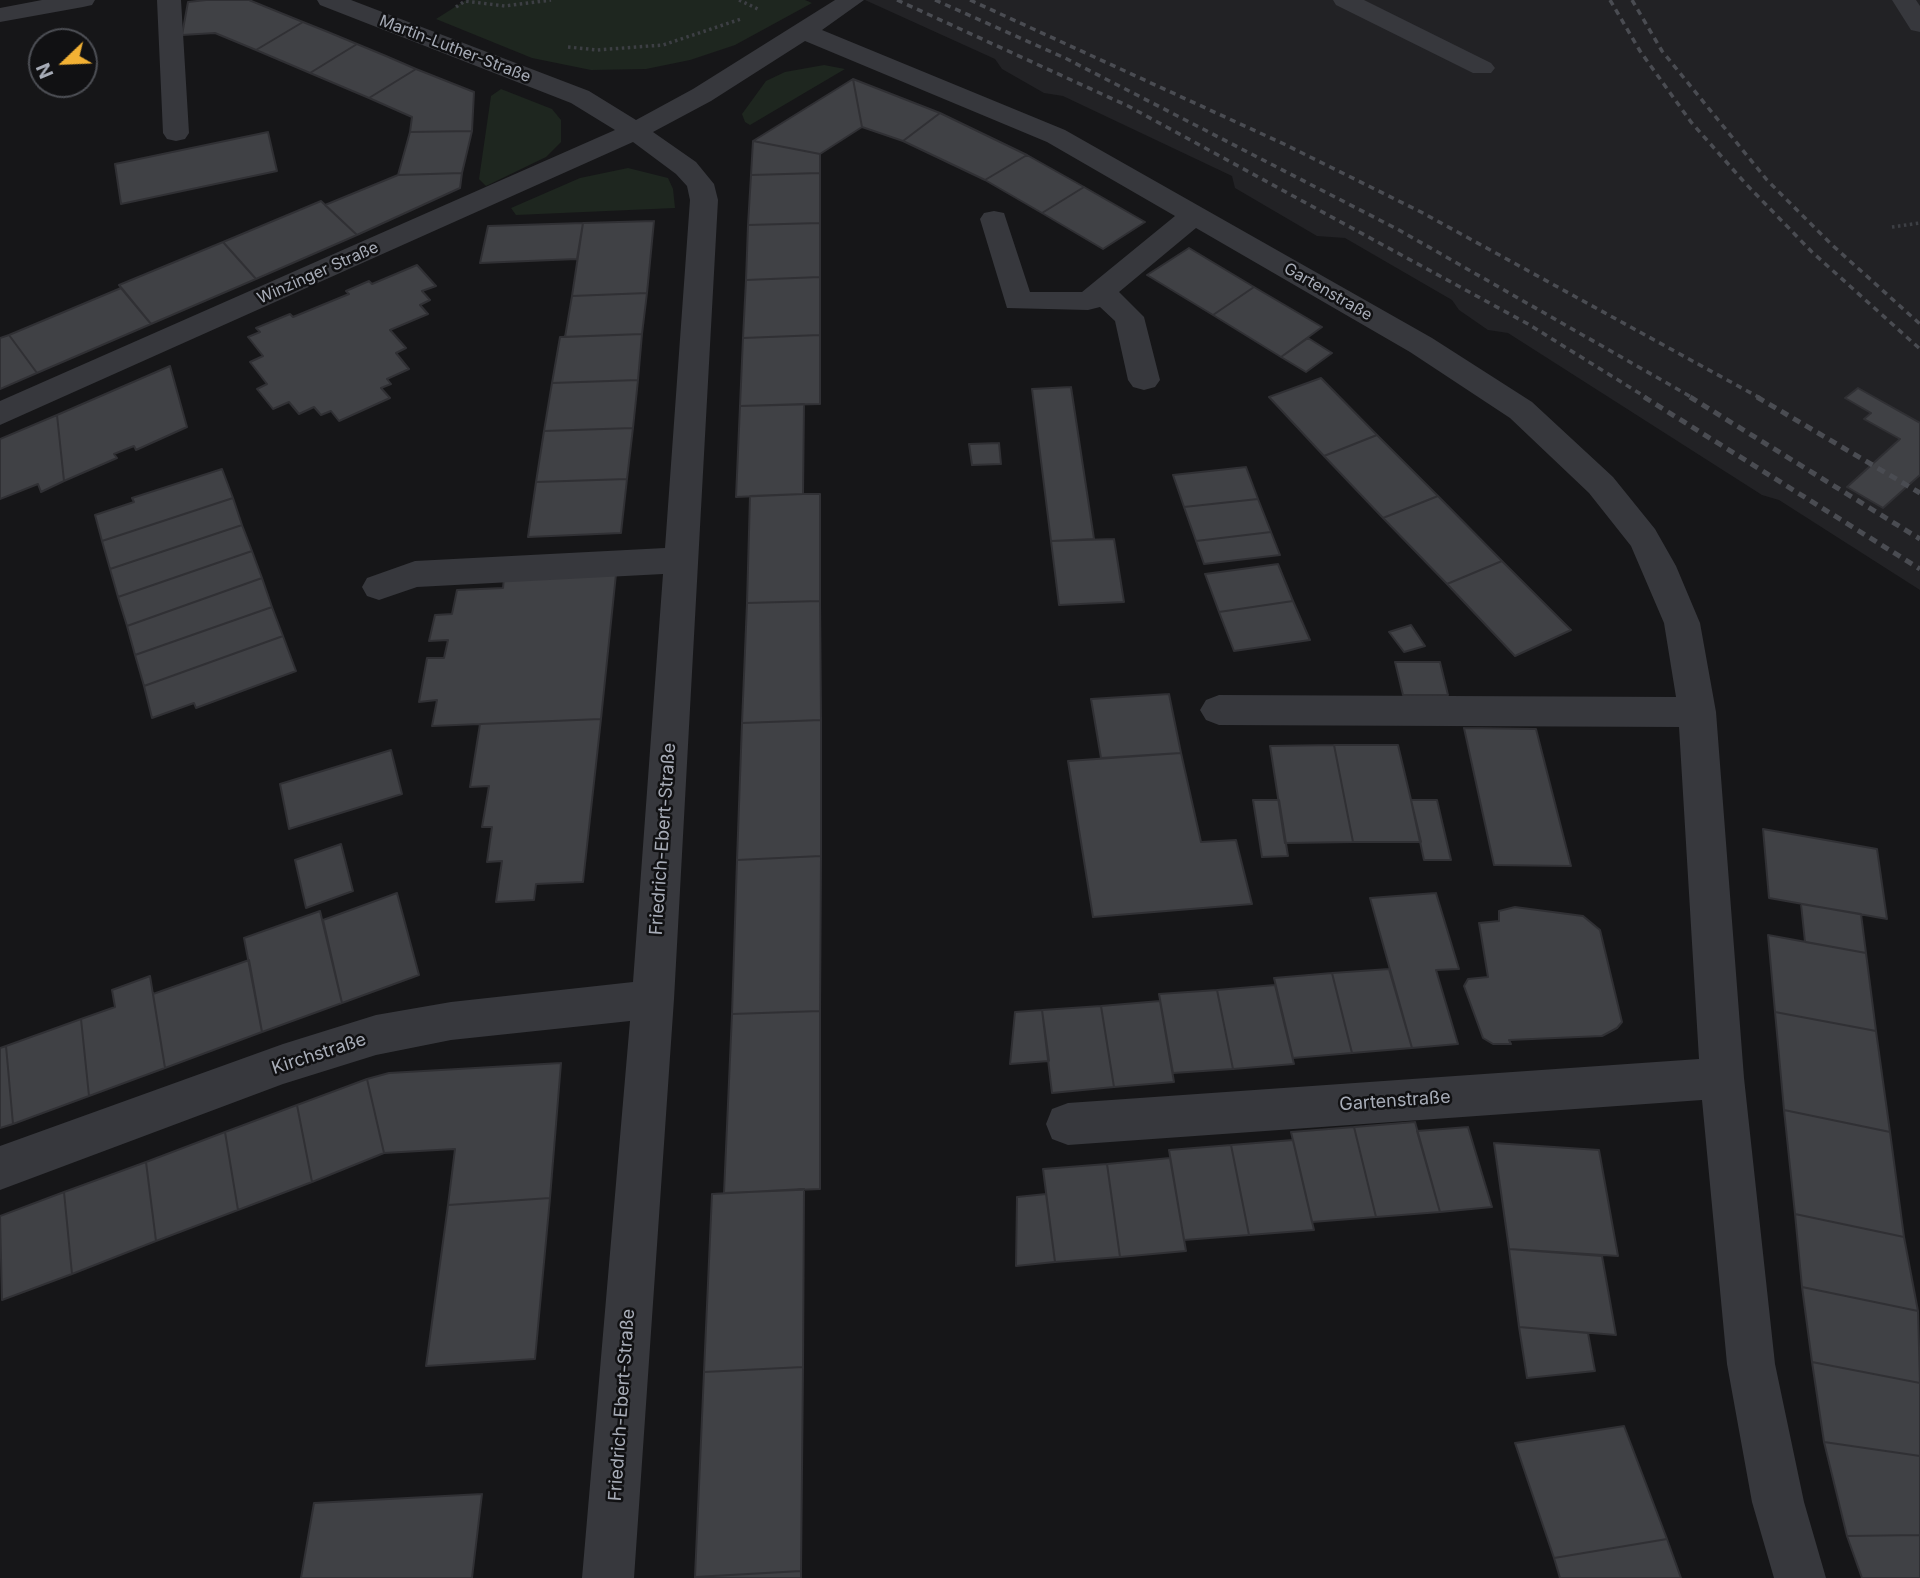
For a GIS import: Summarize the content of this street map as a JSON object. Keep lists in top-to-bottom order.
{
  "streets": {
    "street": [
      "Martin-Luther-Straße",
      "Winzinger Straße",
      "Gartenstraße",
      "Friedrich-Ebert-Straße",
      "Kirchstraße"
    ]
  },
  "crossings": [
    ["Martin-Luther-Straße", "Winzinger Straße"],
    ["Martin-Luther-Straße", "Friedrich-Ebert-Straße"],
    ["Winzinger Straße", "Friedrich-Ebert-Straße"],
    ["Friedrich-Ebert-Straße", "Kirchstraße"]
  ],
  "north": "bottom left"
}
